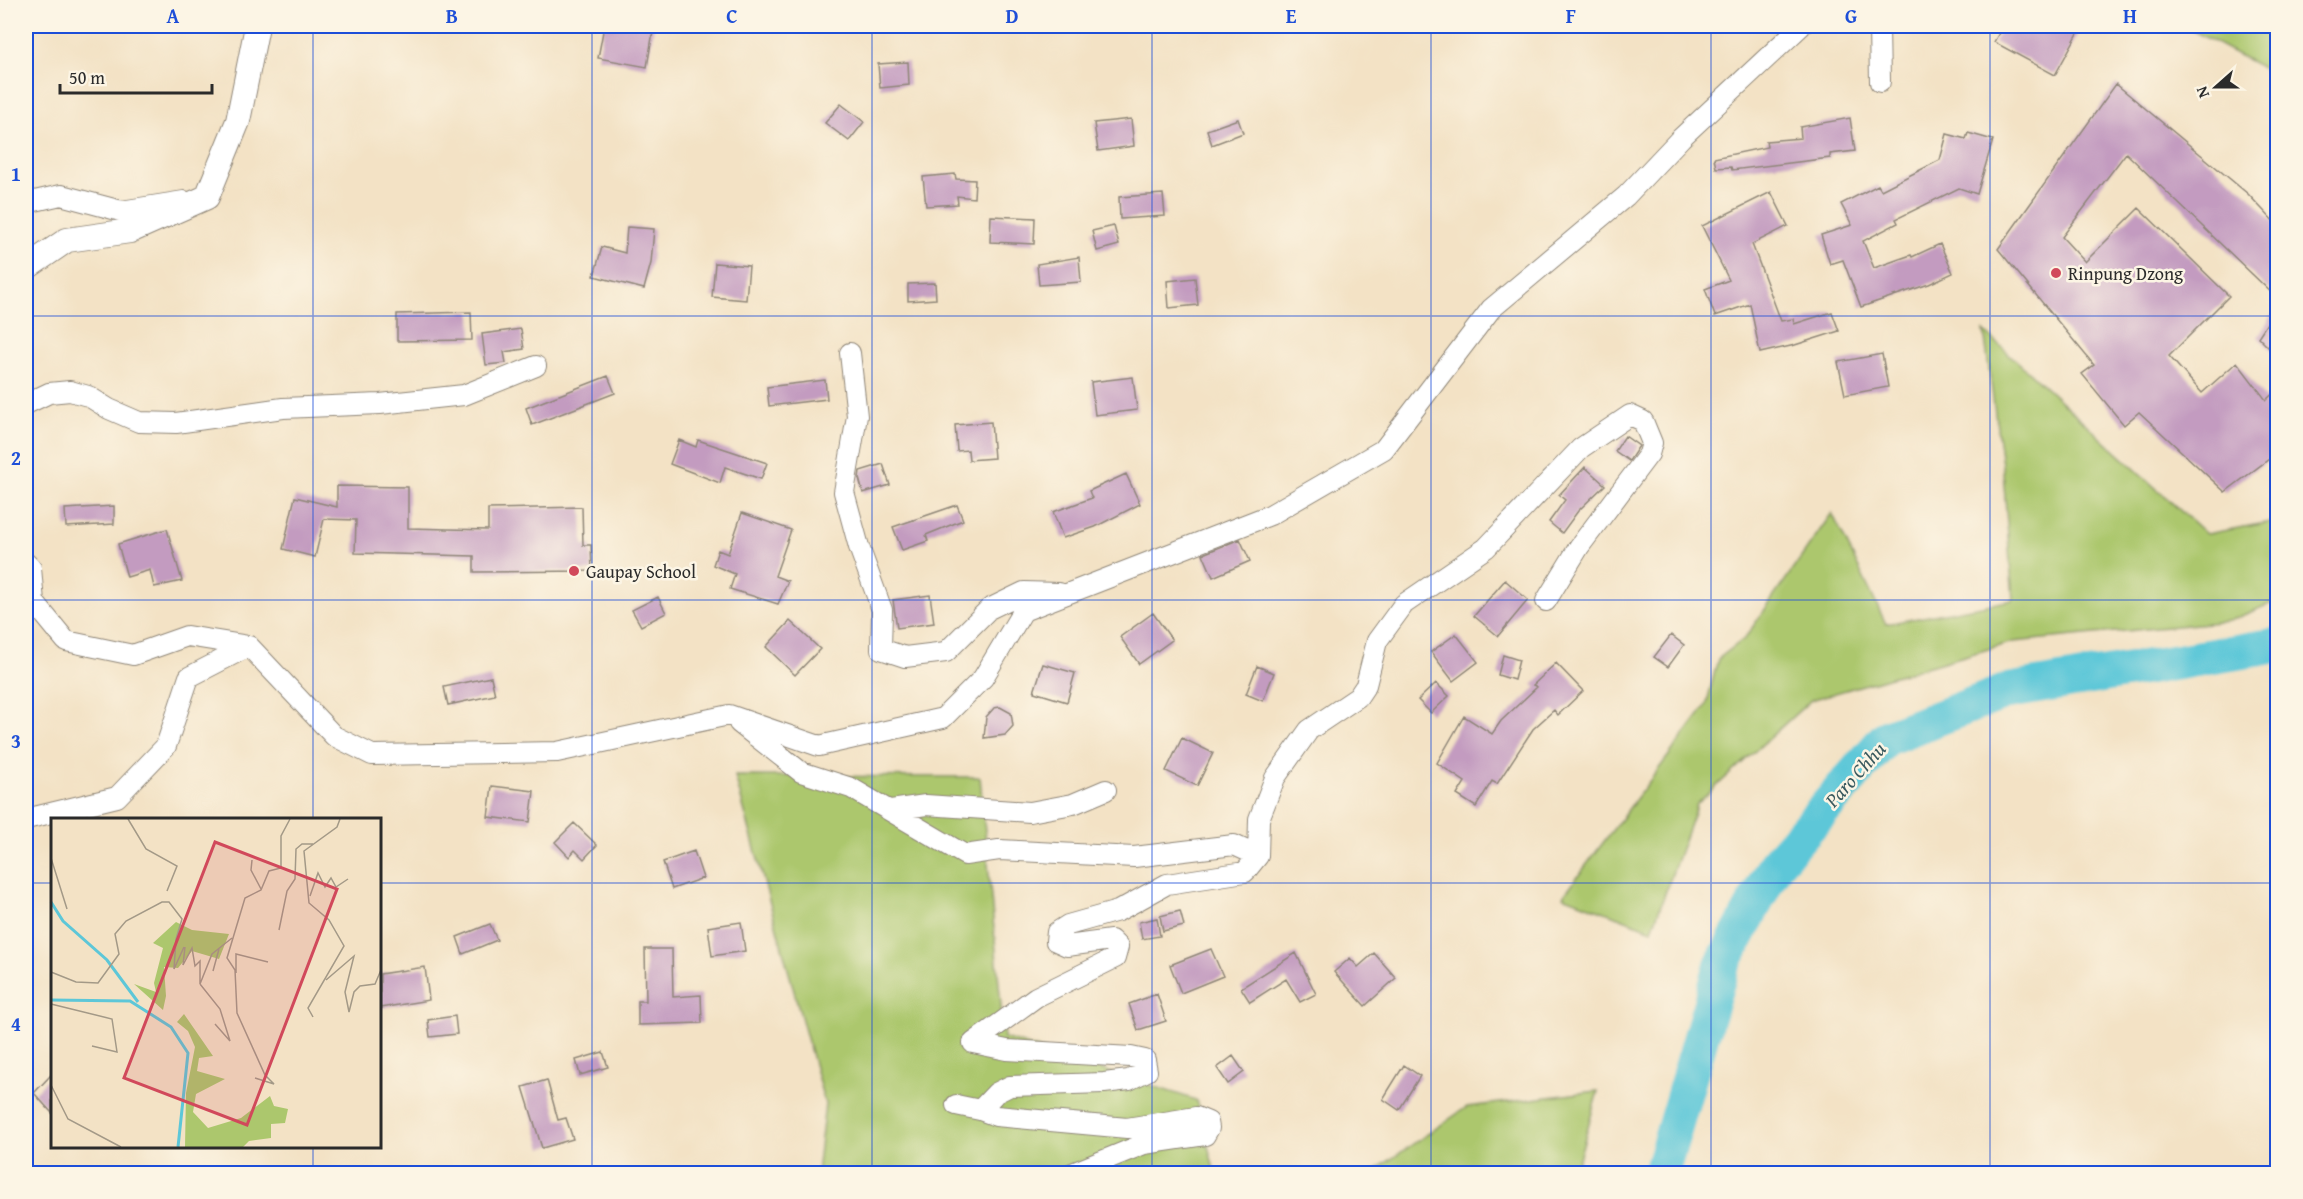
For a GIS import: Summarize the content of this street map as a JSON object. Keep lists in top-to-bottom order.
{
  "water": ["Paro Chhu"],
  "places": ["Rinpung Dzong", "Gaupay School"],
  "scale_bar": "50 m",
  "north": "left",
  "grid": {
    "columns": [
      "A",
      "B",
      "C",
      "D",
      "E",
      "F",
      "G",
      "H"
    ],
    "rows": [
      "1",
      "2",
      "3",
      "4"
    ]
  }
}
